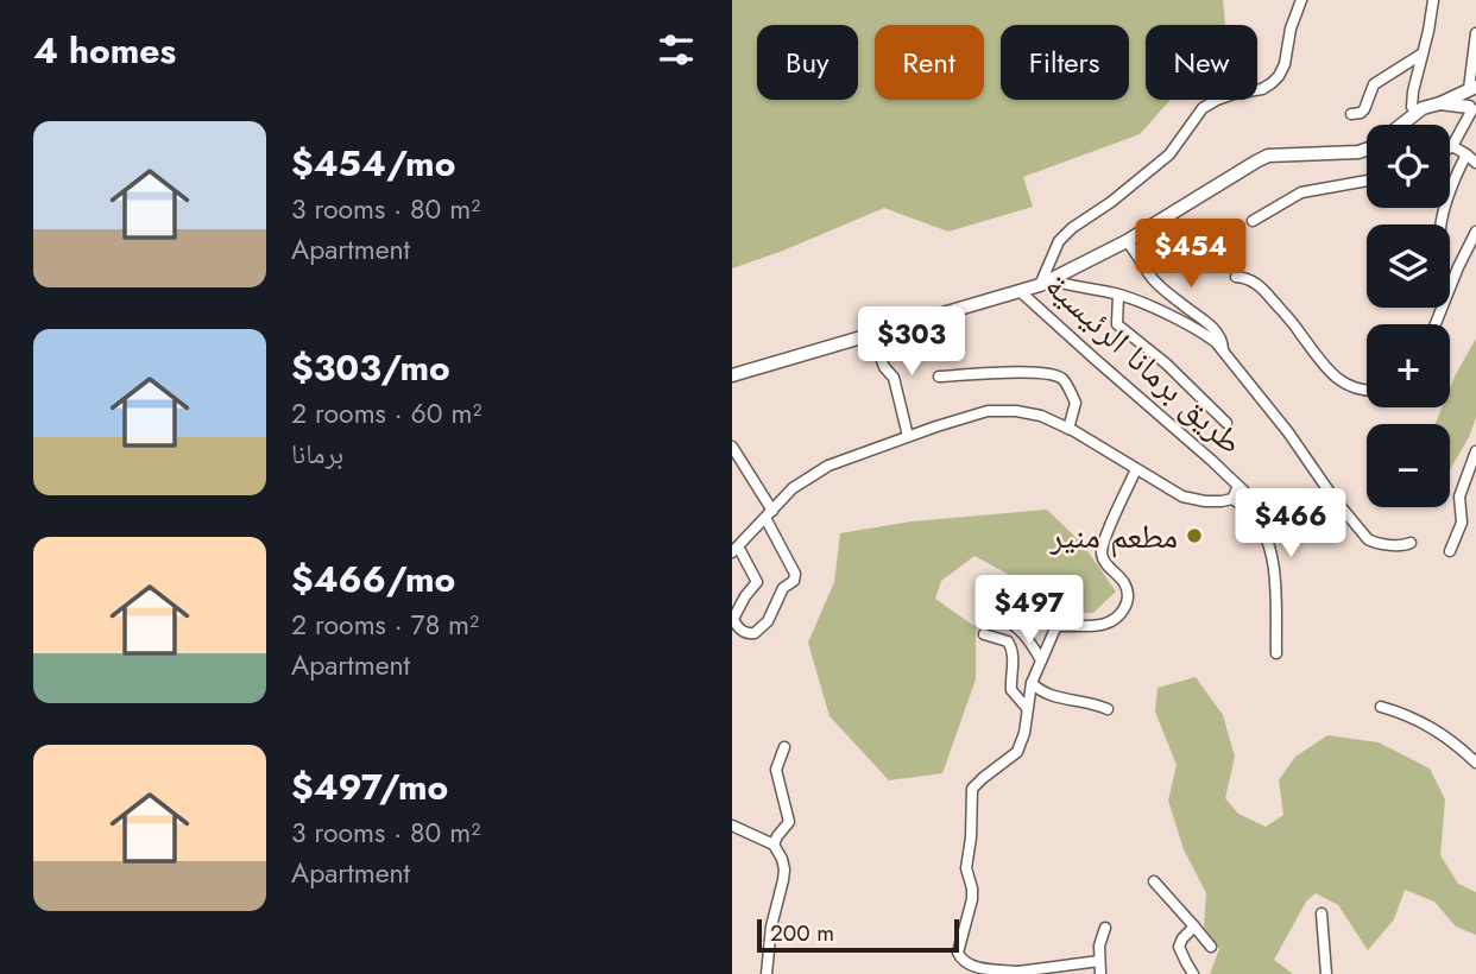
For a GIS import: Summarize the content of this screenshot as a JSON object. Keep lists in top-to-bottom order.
{
  "streets": {
    "main road": ["طريق برمانا الرئيسية"]
  },
  "places": ["مطعم منير"],
  "scale_bar": "200 m",
  "page": {
    "heading": "4 homes",
    "chip": [
      "Buy",
      "Rent",
      "Filters",
      "New"
    ],
    "list": [
      {
        "name": "$454/mo",
        "note": "3 rooms · 80 m² · Apartment"
      },
      {
        "name": "$303/mo",
        "note": "2 rooms · 60 m² · برمانا"
      },
      {
        "name": "$466/mo",
        "note": "2 rooms · 78 m² · Apartment"
      },
      {
        "name": "$497/mo",
        "note": "3 rooms · 80 m² · Apartment"
      }
    ],
    "map_buttons": ["+", "−"],
    "price": [
      "$454",
      "$303",
      "$466",
      "$497"
    ],
    "scale": "200 m"
  }
}
